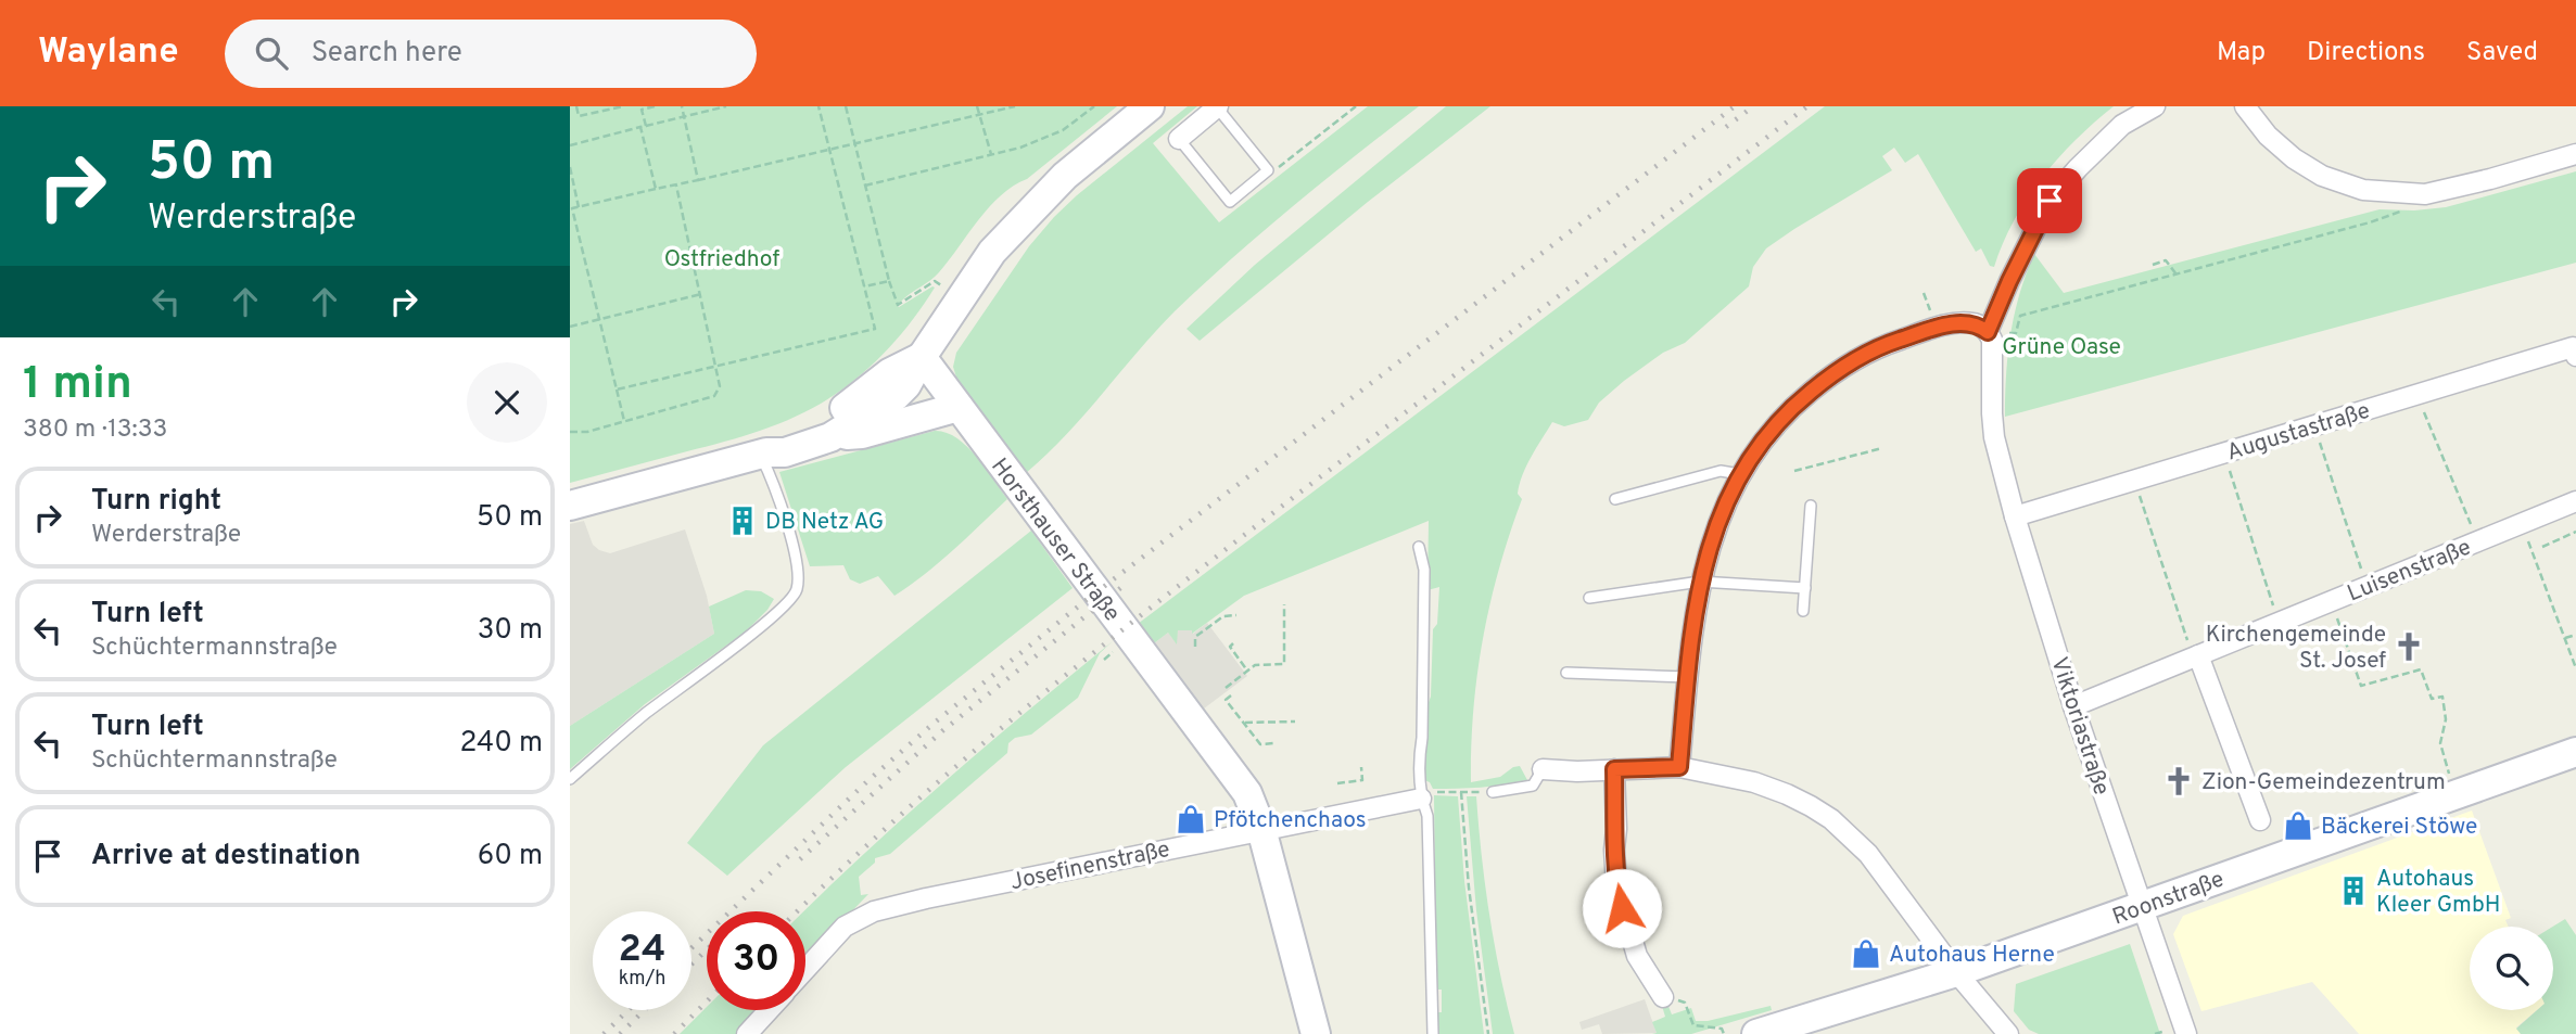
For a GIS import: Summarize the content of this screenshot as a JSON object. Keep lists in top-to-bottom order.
{
  "streets": {
    "main road": ["Horsthauser Straße", "Roonstraße"],
    "street": [
      "Augustastraße",
      "Luisenstraße",
      "Viktoriastraße",
      "Josefinenstraße"
    ]
  },
  "crossings": [
    ["Augustastraße", "Viktoriastraße"],
    ["Horsthauser Straße", "Josefinenstraße"],
    ["Luisenstraße", "Viktoriastraße"],
    ["Viktoriastraße", "Roonstraße"]
  ],
  "parks": ["Ostfriedhof", "Grüne Oase"],
  "places": {
    "building": ["DB Netz AG", "Autohaus Kleer GmbH"],
    "church": ["Kirchengemeinde St. Josef", "Zion-Gemeindezentrum"],
    "shop": ["Pfötchenchaos", "Bäckerei Stöwe", "Autohaus Herne"]
  },
  "page": {
    "header": "Waylane",
    "search": "Search here",
    "nav": ["Map", "Directions", "Saved"],
    "turn": ["50 m", "Werderstraße"],
    "heading": ["1 min", "380 m · 13:33"],
    "list": [
      {
        "name": "Turn right",
        "note": "Werderstraße",
        "value": "50 m"
      },
      {
        "name": "Turn left",
        "note": "Schüchtermannstraße",
        "value": "30 m"
      },
      {
        "name": "Turn left",
        "note": "Schüchtermannstraße",
        "value": "240 m"
      },
      {
        "name": "Arrive at destination",
        "value": "60 m"
      }
    ],
    "speed": "24 km/h",
    "limit": "30"
  }
}
